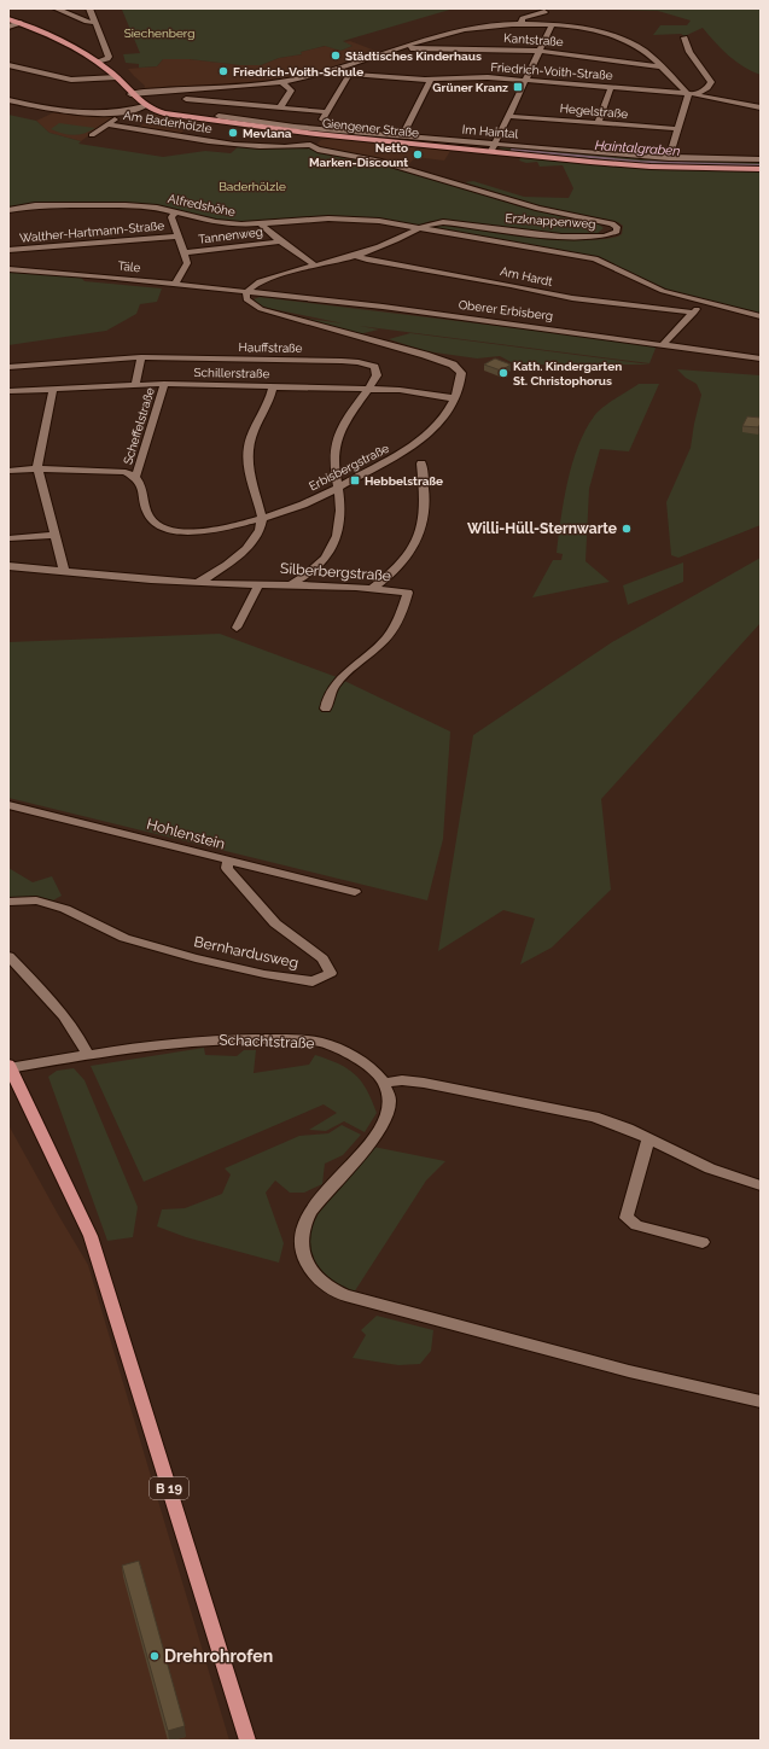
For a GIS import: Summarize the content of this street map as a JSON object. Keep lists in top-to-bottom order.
{
  "streets": {
    "main road": ["Giengener Straße", "B 19"],
    "street": [
      "Kantstraße",
      "Friedrich-Voith-Straße",
      "Hegelstraße",
      "Am Baderhölzle",
      "Im Haintal",
      "Alfredshöhe",
      "Erzknappenweg",
      "Walther-Hartmann-Straße",
      "Tannenweg",
      "Täle",
      "Am Hardt",
      "Oberer Erbisberg",
      "Hauffstraße",
      "Schillerstraße",
      "Scheffelstraße",
      "Erbisbergstraße",
      "Silberbergstraße",
      "Hohlenstein",
      "Bernhardusweg",
      "Schachtstraße"
    ]
  },
  "crossings": [
    ["Friedrich-Voith-Straße", "Giengener Straße"],
    ["Am Baderhölzle", "Erzknappenweg"],
    ["Giengener Straße", "Im Haintal"],
    ["Alfredshöhe", "Erzknappenweg"],
    ["Erzknappenweg", "Täle"],
    ["Erzknappenweg", "Am Hardt"],
    ["Erzknappenweg", "Oberer Erbisberg"],
    ["Erzknappenweg", "Erbisbergstraße"],
    ["Täle", "Oberer Erbisberg"],
    ["Täle", "Erbisbergstraße"],
    ["Oberer Erbisberg", "Erbisbergstraße"],
    ["Hauffstraße", "Schillerstraße"],
    ["Schillerstraße", "Scheffelstraße"],
    ["Schillerstraße", "Erbisbergstraße"],
    ["Scheffelstraße", "Erbisbergstraße"],
    ["Hohlenstein", "Bernhardusweg"],
    ["Schachtstraße", "B 19"]
  ],
  "water": ["Haintalgraben"],
  "parks": ["Siechenberg", "Baderhölzle"],
  "places": {
    "other": [
      "Städtisches Kinderhaus",
      "Friedrich-Voith-Schule",
      "Mevlana",
      "Netto Marken-Discount",
      "Kath. Kindergarten St. Christophorus",
      "Willi-Hüll-Sternwarte",
      "Drehrohrofen"
    ],
    "transit": ["Grüner Kranz", "Hebbelstraße"]
  }
}
